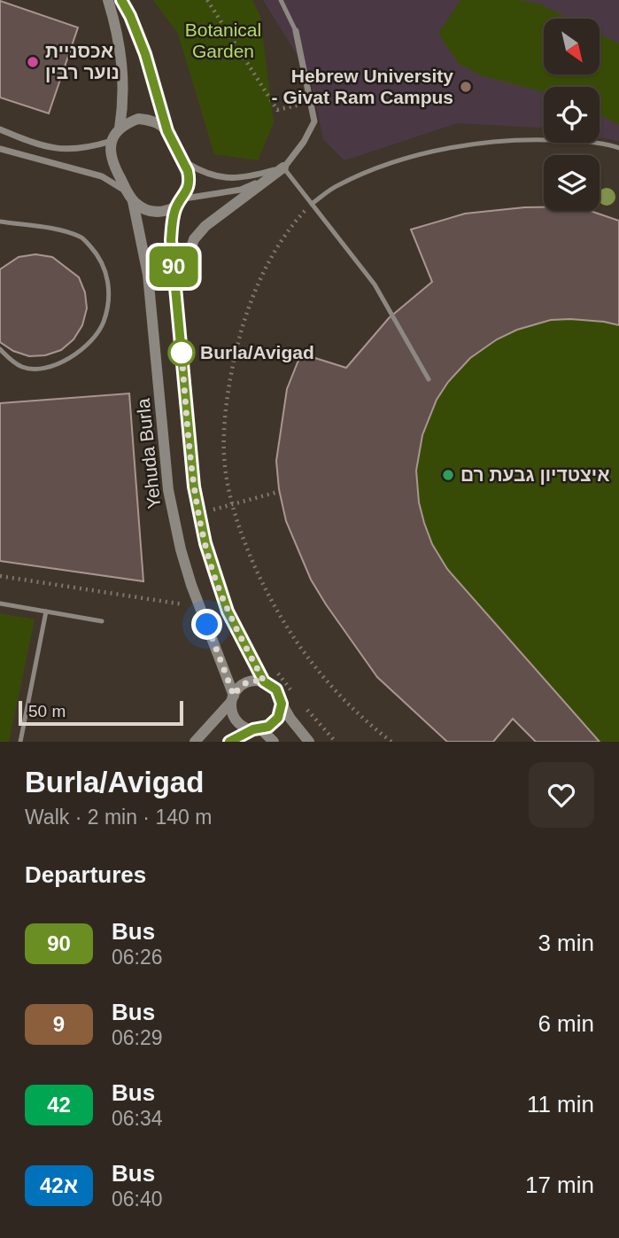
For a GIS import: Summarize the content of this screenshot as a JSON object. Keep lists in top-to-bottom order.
{
  "streets": {
    "street": ["Yehuda Burla"]
  },
  "parks": ["Botanical Garden"],
  "places": [
    "אכסניית נוער רבין",
    "Hebrew University - Givat Ram Campus",
    "Burla/Avigad",
    "איצטדיון גבעת רם"
  ],
  "lines": ["bus line 90"],
  "scale_bar": "50 m",
  "north": "bottom right",
  "page": {
    "on_map": "90",
    "scale": "50 m",
    "heading": [
      ["Burla/Avigad", "Walk · 2 min · 140 m"],
      "Departures"
    ],
    "list": [
      {
        "mark": "90",
        "name": "Bus",
        "note": "06:26",
        "value": "3 min"
      },
      {
        "mark": "9",
        "name": "Bus",
        "note": "06:29",
        "value": "6 min"
      },
      {
        "mark": "42",
        "name": "Bus",
        "note": "06:34",
        "value": "11 min"
      },
      {
        "mark": "42א",
        "name": "Bus",
        "note": "06:40",
        "value": "17 min"
      }
    ]
  }
}
